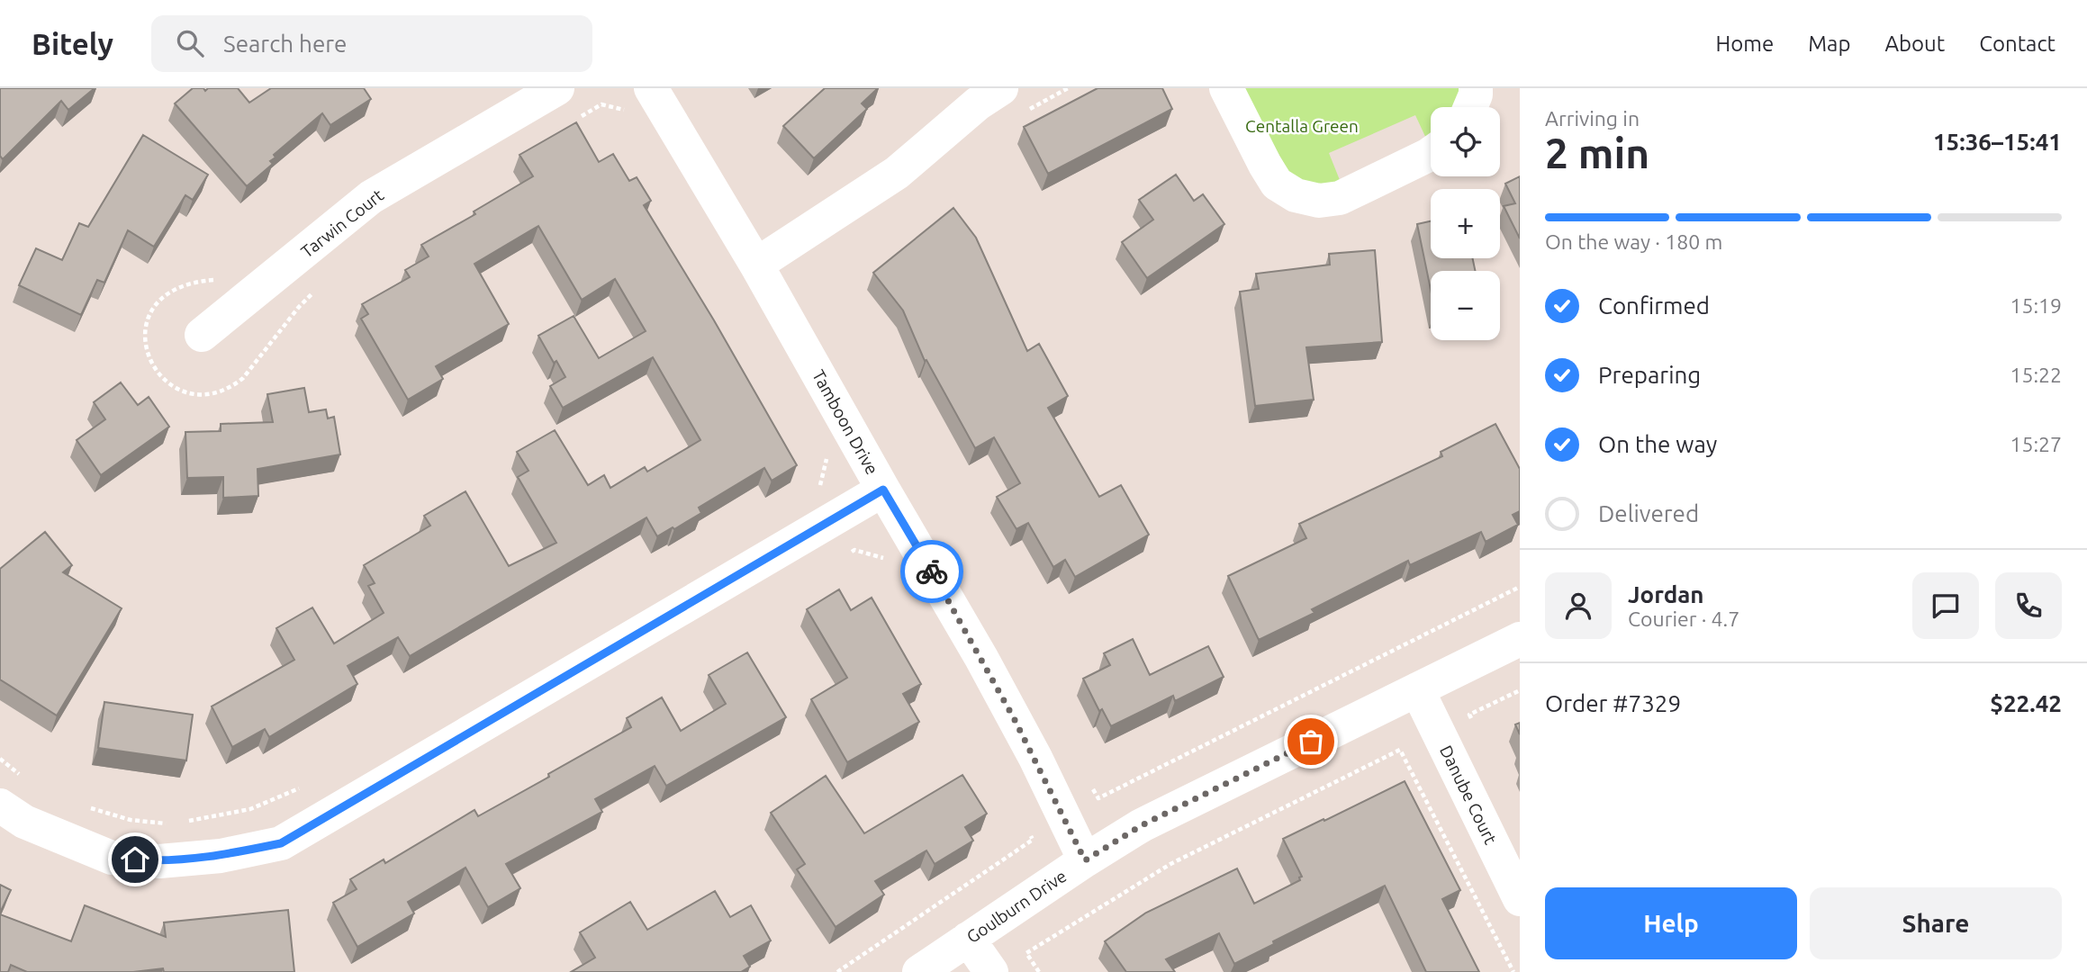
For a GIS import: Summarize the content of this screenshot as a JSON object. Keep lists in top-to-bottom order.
{
  "streets": {
    "street": [
      "Tarwin Court",
      "Tamboon Drive",
      "Danube Court",
      "Goulburn Drive"
    ]
  },
  "crossings": [
    ["Tamboon Drive", "Goulburn Drive"],
    ["Danube Court", "Goulburn Drive"]
  ],
  "parks": ["Centalla Green"],
  "page": {
    "header": "Bitely",
    "search": "Search here",
    "nav": [
      "Home",
      "Map",
      "About",
      "Contact"
    ],
    "heading": ["2 min", "Arriving in", "15:36–15:41"],
    "panel": [
      "Jordan",
      "Courier · 4.7",
      "Order #7329",
      "$22.42"
    ],
    "map_buttons": ["+", "−"],
    "bar": "On the way · 180 m",
    "list": [
      ["Confirmed", "15:19"],
      ["Preparing", "15:22"],
      ["On the way", "15:27"],
      "Delivered"
    ],
    "buttons": ["Help", "Share"]
  }
}
